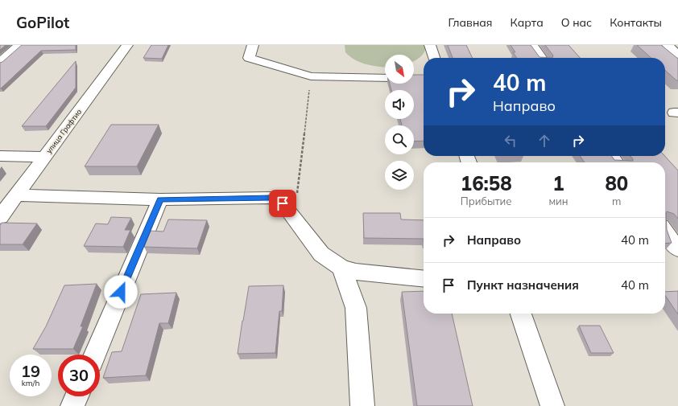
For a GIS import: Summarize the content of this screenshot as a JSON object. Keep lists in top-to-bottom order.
{
  "streets": {
    "street": ["улица Графтио"]
  },
  "north": "bottom right",
  "page": {
    "header": "GoPilot",
    "nav": [
      "Главная",
      "Карта",
      "О нас",
      "Контакты"
    ],
    "turn": ["40 m", "Направо"],
    "eta": [
      "16:58",
      "Прибытие",
      "1",
      "мин",
      "80",
      "m"
    ],
    "list": [
      {
        "name": "Направо",
        "value": "40 m"
      },
      {
        "name": "Пункт назначения",
        "value": "40 m"
      }
    ],
    "speed": "19 km/h",
    "limit": "30"
  }
}
